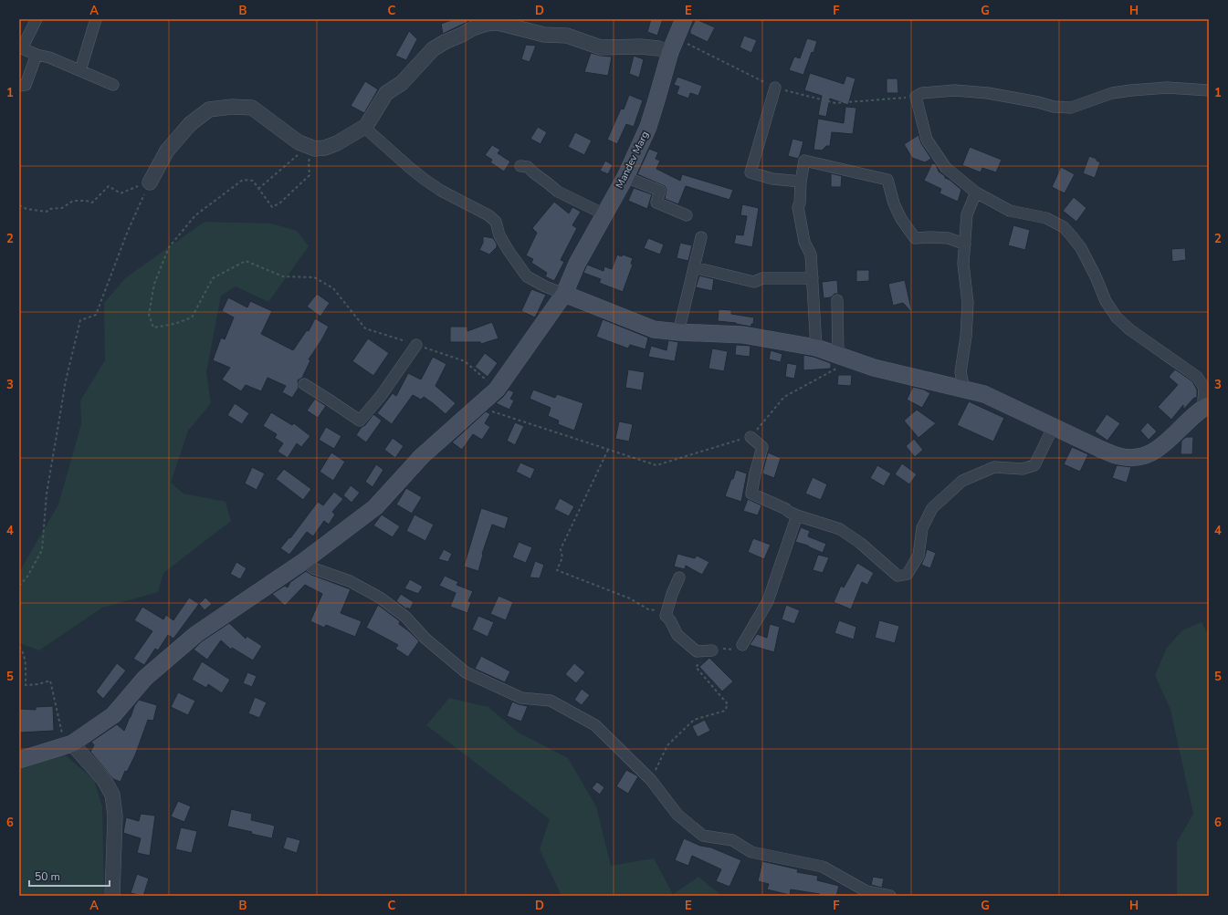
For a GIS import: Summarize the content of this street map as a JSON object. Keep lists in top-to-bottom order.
{
  "streets": {
    "main road": ["Mandev Marg"]
  },
  "scale_bar": "50 m",
  "grid": {
    "columns": [
      "A",
      "B",
      "C",
      "D",
      "E",
      "F",
      "G",
      "H"
    ],
    "rows": [
      "1",
      "2",
      "3",
      "4",
      "5",
      "6"
    ]
  }
}
